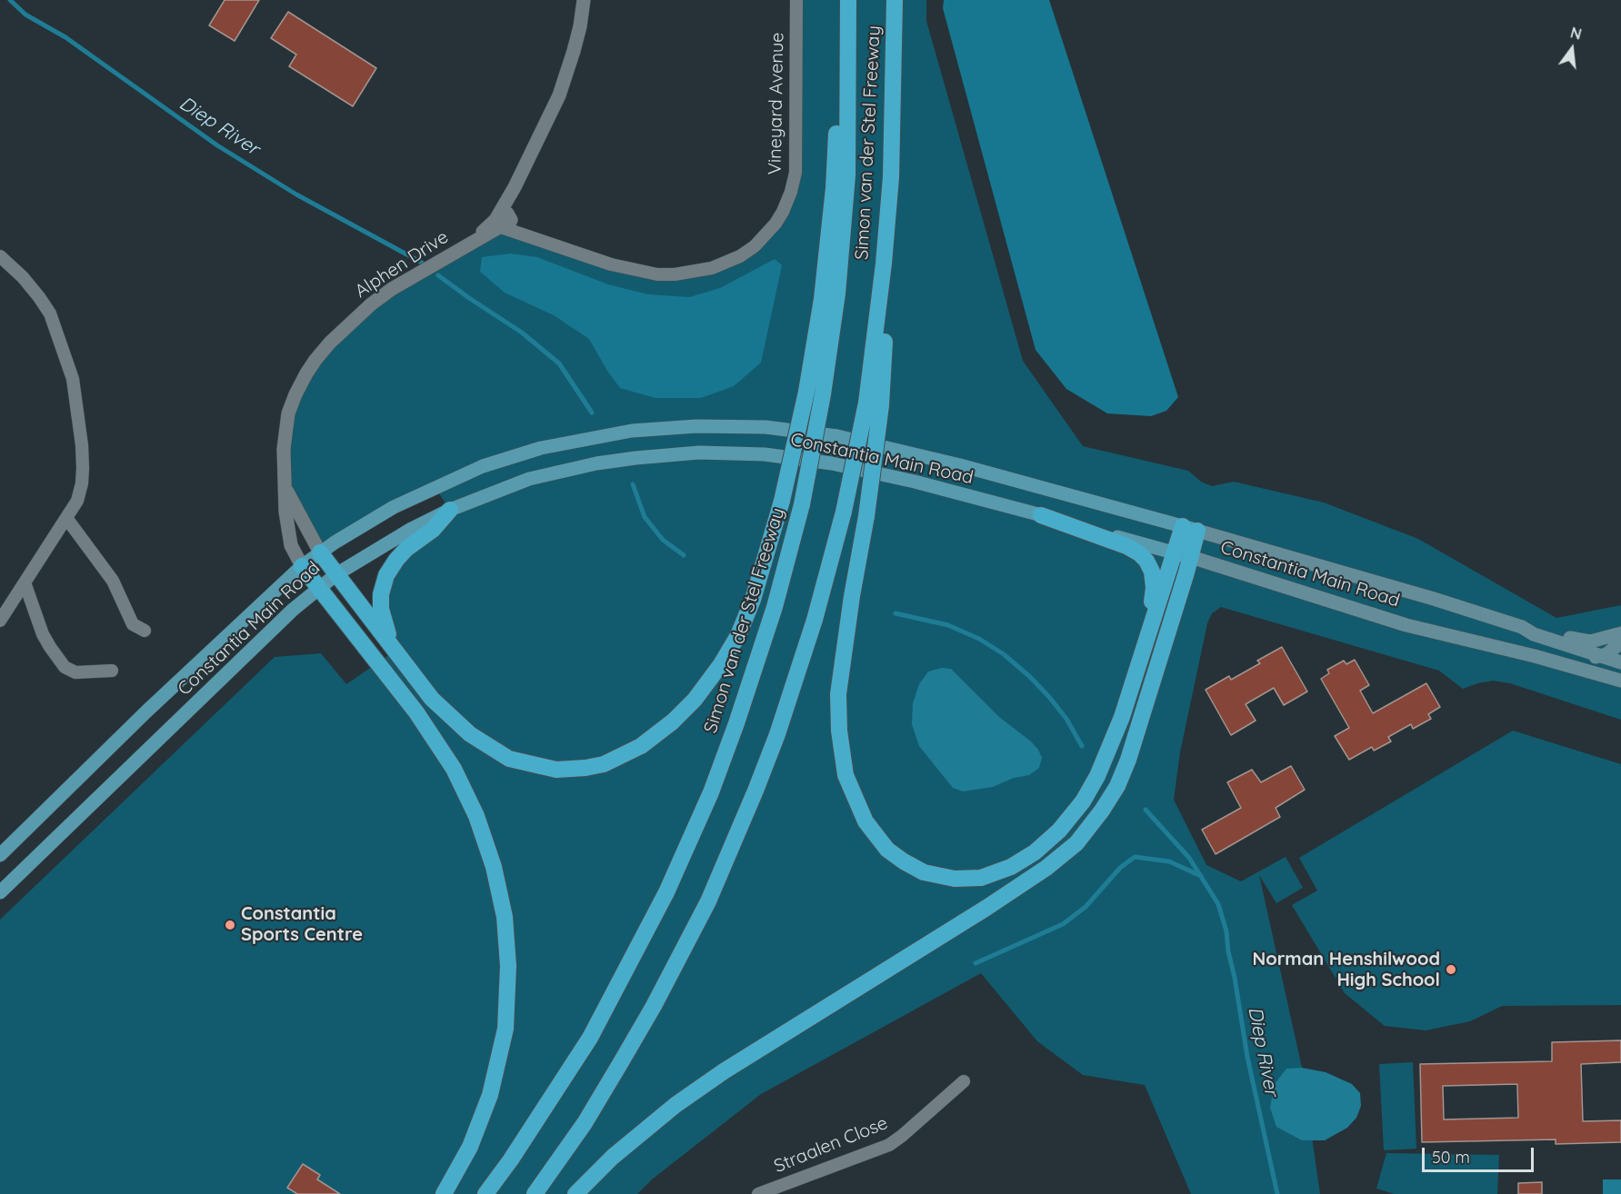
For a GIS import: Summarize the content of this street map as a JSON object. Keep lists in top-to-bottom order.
{
  "streets": {
    "highway": ["Simon van der Stel Freeway"],
    "main road": ["Constantia Main Road"],
    "street": ["Vineyard Avenue", "Alphen Drive", "Straalen Close"]
  },
  "crossings": [
    ["Vineyard Avenue", "Alphen Drive"],
    ["Alphen Drive", "Constantia Main Road"]
  ],
  "water": ["Diep River"],
  "places": ["Constantia Sports Centre", "Norman Henshilwood High School"],
  "scale_bar": "50 m",
  "north": "top"
}
